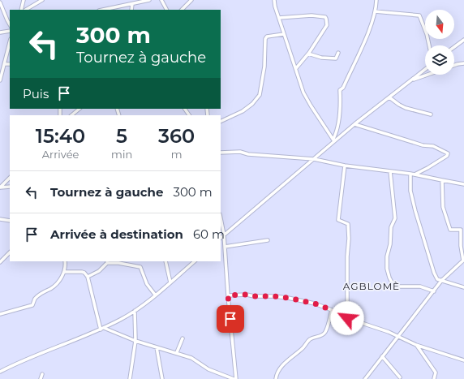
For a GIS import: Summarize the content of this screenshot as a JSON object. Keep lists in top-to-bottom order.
{
  "districts": ["AGBLOMÈ"],
  "north": "bottom",
  "page": {
    "turn": ["300 m", "Tournez à gauche"],
    "then": "Puis",
    "eta": [
      "15:40",
      "Arrivée",
      "5",
      "min",
      "360",
      "m"
    ],
    "list": [
      {
        "name": "Tournez à gauche",
        "value": "300 m"
      },
      {
        "name": "Arrivée à destination",
        "value": "60 m"
      }
    ]
  }
}
